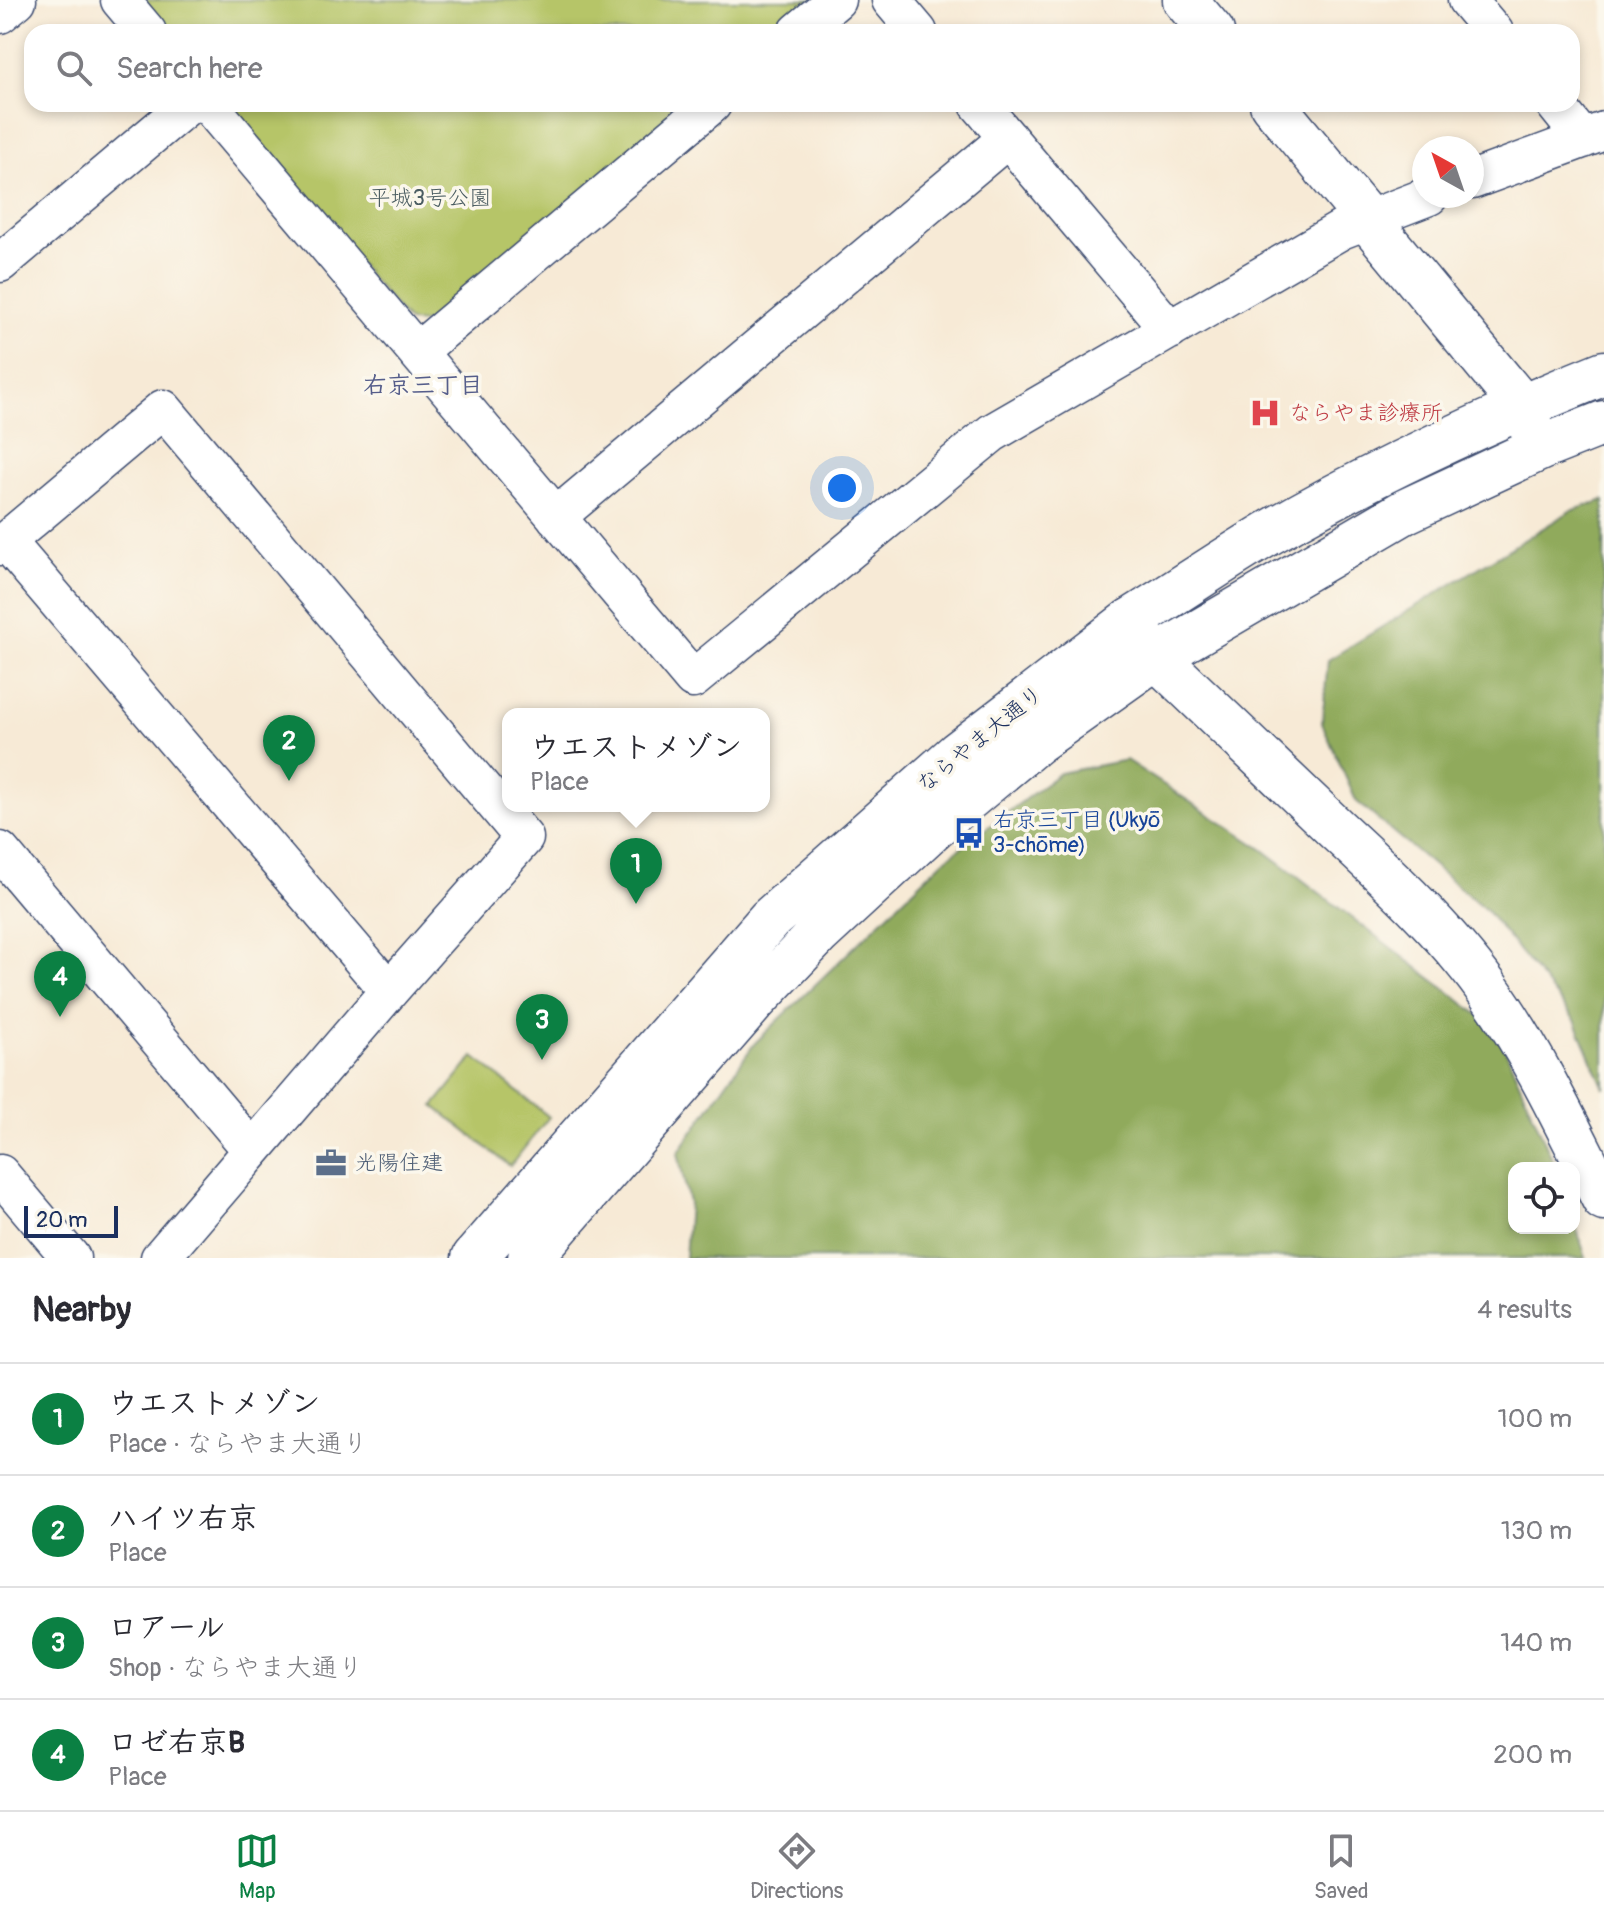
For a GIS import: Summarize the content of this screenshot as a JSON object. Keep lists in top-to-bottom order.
{
  "streets": {
    "street": ["ならやま大通り"]
  },
  "districts": ["右京三丁目"],
  "parks": ["平城3号公園"],
  "places": {
    "hospital": ["ならやま診療所"],
    "bus stop": ["右京三丁目 (Ukyō 3-chōme)"],
    "office": ["光陽住建"]
  },
  "scale_bar": "20 m",
  "north": "top left",
  "page": {
    "search": "Search here",
    "popup": ["ウエストメゾン", "Place"],
    "pins": [
      "2",
      "1",
      "4",
      "3"
    ],
    "scale": "20 m",
    "heading": ["Nearby", "4 results"],
    "list": [
      {
        "mark": "1",
        "name": "ウエストメゾン",
        "note": "Place · ならやま大通り",
        "value": "100 m"
      },
      {
        "mark": "2",
        "name": "ハイツ右京",
        "note": "Place",
        "value": "130 m"
      },
      {
        "mark": "3",
        "name": "ロアール",
        "note": "Shop · ならやま大通り",
        "value": "140 m"
      },
      {
        "mark": "4",
        "name": "ロゼ右京B",
        "note": "Place",
        "value": "200 m"
      }
    ],
    "nav": ["Map", "Directions", "Saved"]
  }
}
